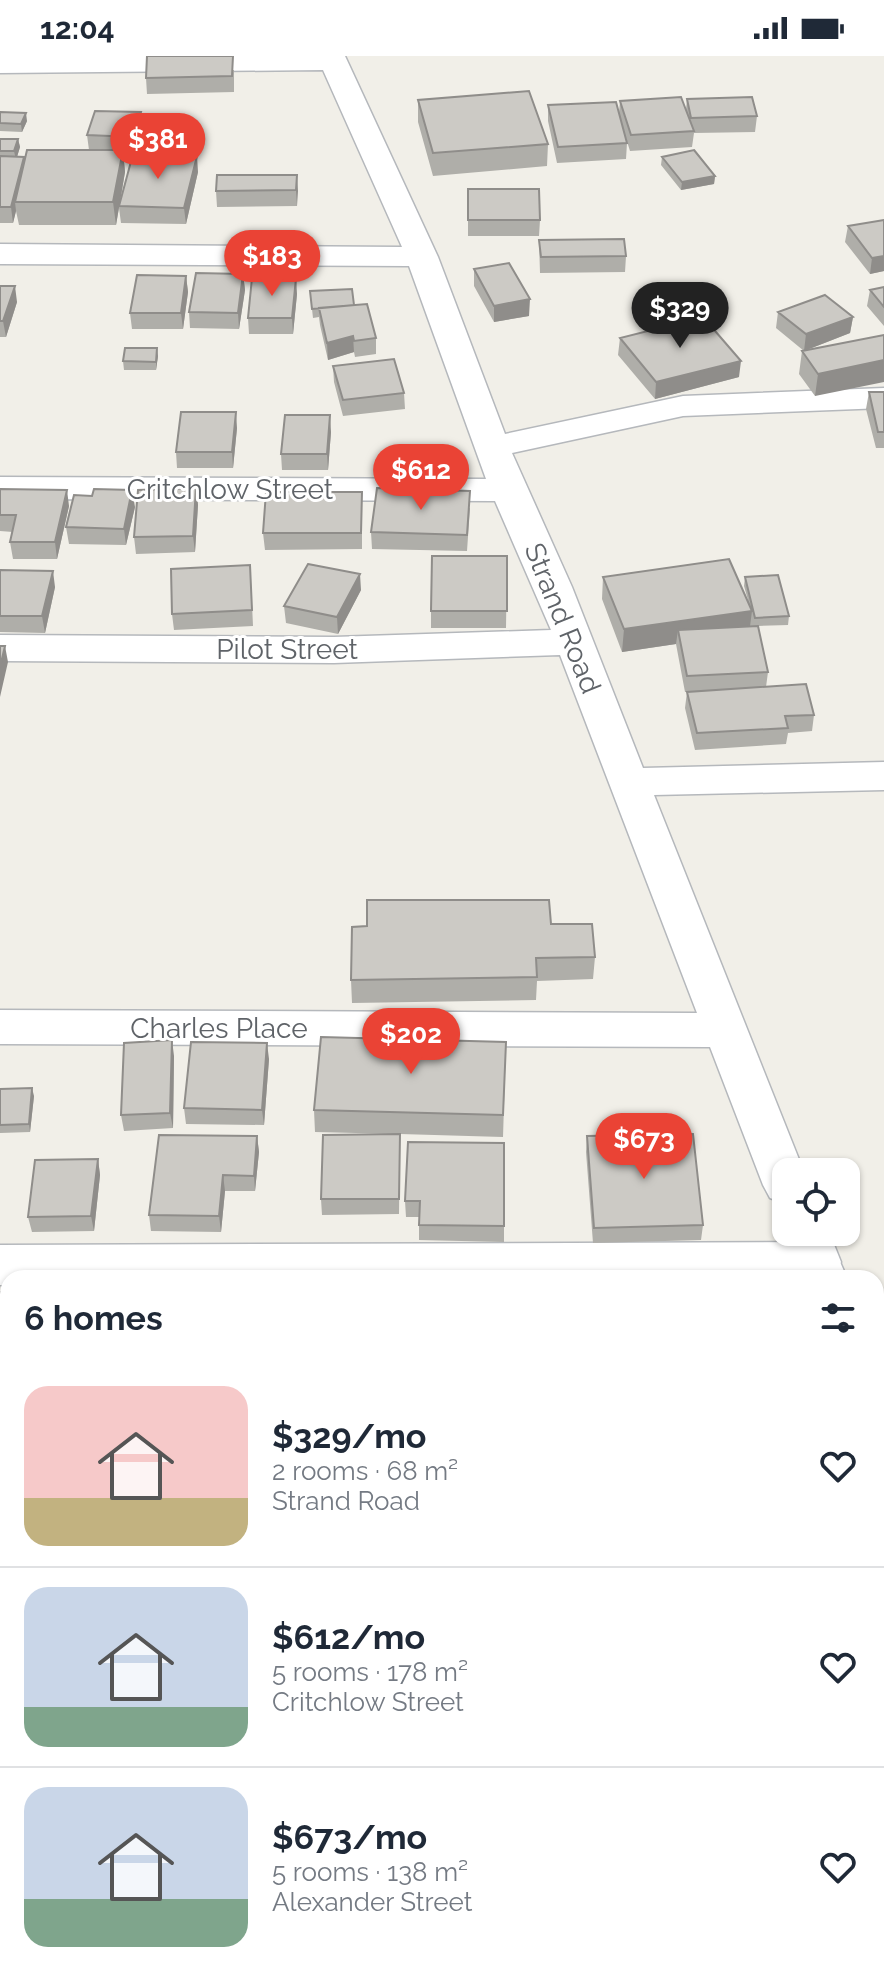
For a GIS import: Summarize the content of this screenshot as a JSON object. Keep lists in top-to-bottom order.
{
  "streets": {
    "street": [
      "Critchlow Street",
      "Strand Road",
      "Pilot Street",
      "Charles Place"
    ]
  },
  "crossings": [
    ["Critchlow Street", "Strand Road"],
    ["Strand Road", "Pilot Street"],
    ["Strand Road", "Charles Place"]
  ],
  "page": {
    "status": "12:04",
    "price": [
      "$381",
      "$183",
      "$329",
      "$612",
      "$202",
      "$673"
    ],
    "heading": "6 homes",
    "list": [
      {
        "name": "$329/mo",
        "note": "2 rooms · 68 m² · Strand Road"
      },
      {
        "name": "$612/mo",
        "note": "5 rooms · 178 m² · Critchlow Street"
      },
      {
        "name": "$673/mo",
        "note": "5 rooms · 138 m² · Alexander Street"
      }
    ]
  }
}
